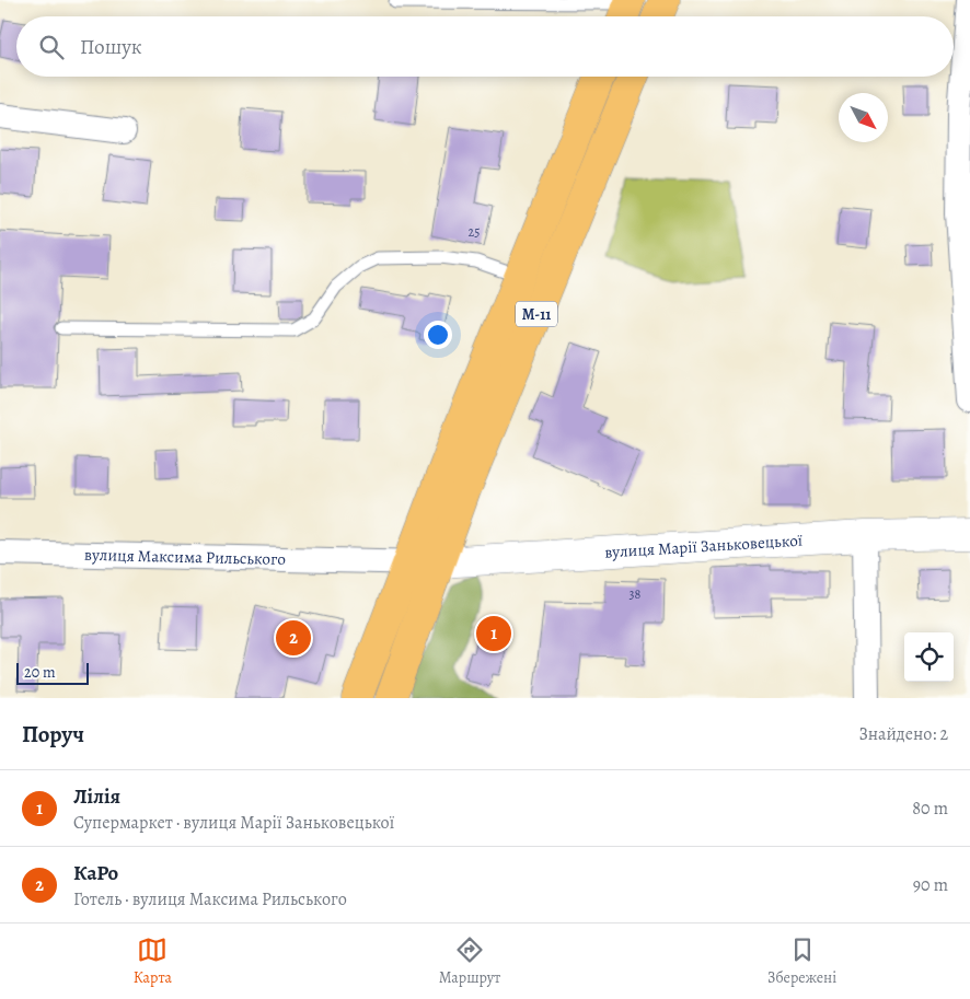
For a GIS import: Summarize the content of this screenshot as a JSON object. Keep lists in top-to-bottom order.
{
  "streets": {
    "highway": ["М-11"],
    "street": ["вулиця Марії Заньковецької", "вулиця Максима Рильського"]
  },
  "crossings": [
    ["М-11", "вулиця Марії Заньковецької"],
    ["М-11", "вулиця Максима Рильського"],
    ["вулиця Марії Заньковецької", "вулиця Максима Рильського"]
  ],
  "house_numbers": ["25", "38"],
  "scale_bar": "20 m",
  "north": "bottom right",
  "page": {
    "search": "Пошук",
    "pins": ["1", "2"],
    "scale": "20 m",
    "heading": ["Поруч", "Знайдено: 2"],
    "list": [
      {
        "mark": "1",
        "name": "Лілія",
        "note": "Супермаркет · вулиця Марії Заньковецької",
        "value": "80 m"
      },
      {
        "mark": "2",
        "name": "КаРо",
        "note": "Готель · вулиця Максима Рильського",
        "value": "90 m"
      }
    ],
    "nav": ["Карта", "Маршрут", "Збережені"]
  }
}
